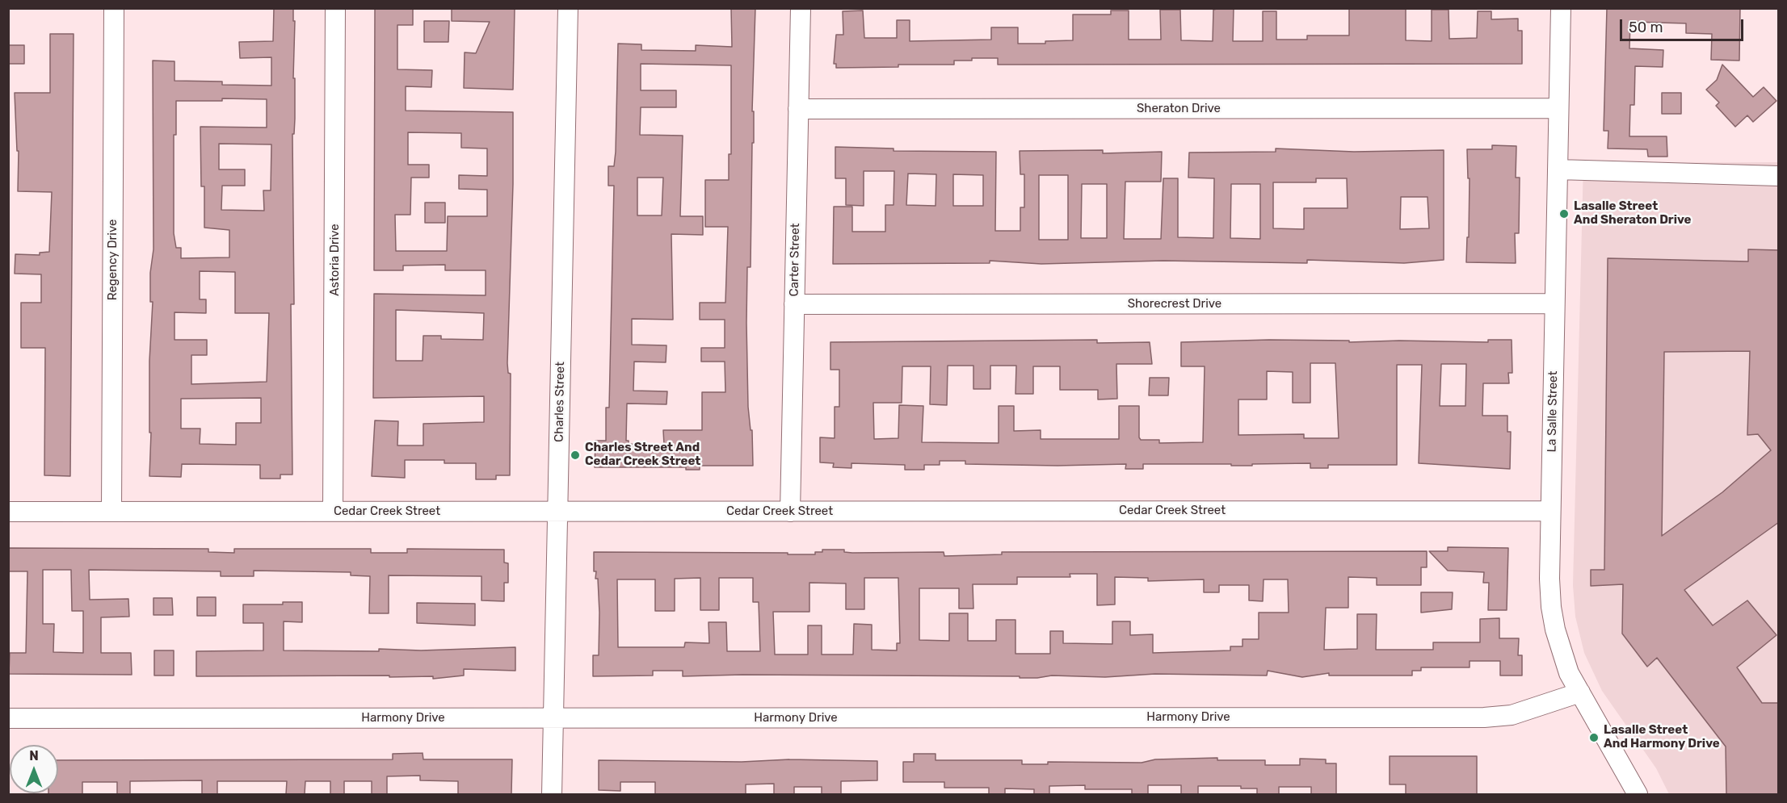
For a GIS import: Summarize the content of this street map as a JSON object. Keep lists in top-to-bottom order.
{
  "streets": {
    "street": [
      "Sheraton Drive",
      "Regency Drive",
      "Astoria Drive",
      "Carter Street",
      "Shorecrest Drive",
      "Charles Street",
      "La Salle Street",
      "Cedar Creek Street",
      "Harmony Drive"
    ]
  },
  "crossings": [
    ["Sheraton Drive", "Carter Street"],
    ["Sheraton Drive", "La Salle Street"],
    ["Regency Drive", "Cedar Creek Street"],
    ["Astoria Drive", "Cedar Creek Street"],
    ["Carter Street", "Shorecrest Drive"],
    ["Carter Street", "Cedar Creek Street"],
    ["Shorecrest Drive", "La Salle Street"],
    ["Charles Street", "Cedar Creek Street"],
    ["Charles Street", "Harmony Drive"],
    ["La Salle Street", "Cedar Creek Street"],
    ["La Salle Street", "Harmony Drive"]
  ],
  "places": ["Lasalle Street And Sheraton Drive", "Charles Street And Cedar Creek Street", "Lasalle Street And Harmony Drive"],
  "scale_bar": "50 m",
  "north": "top"
}
